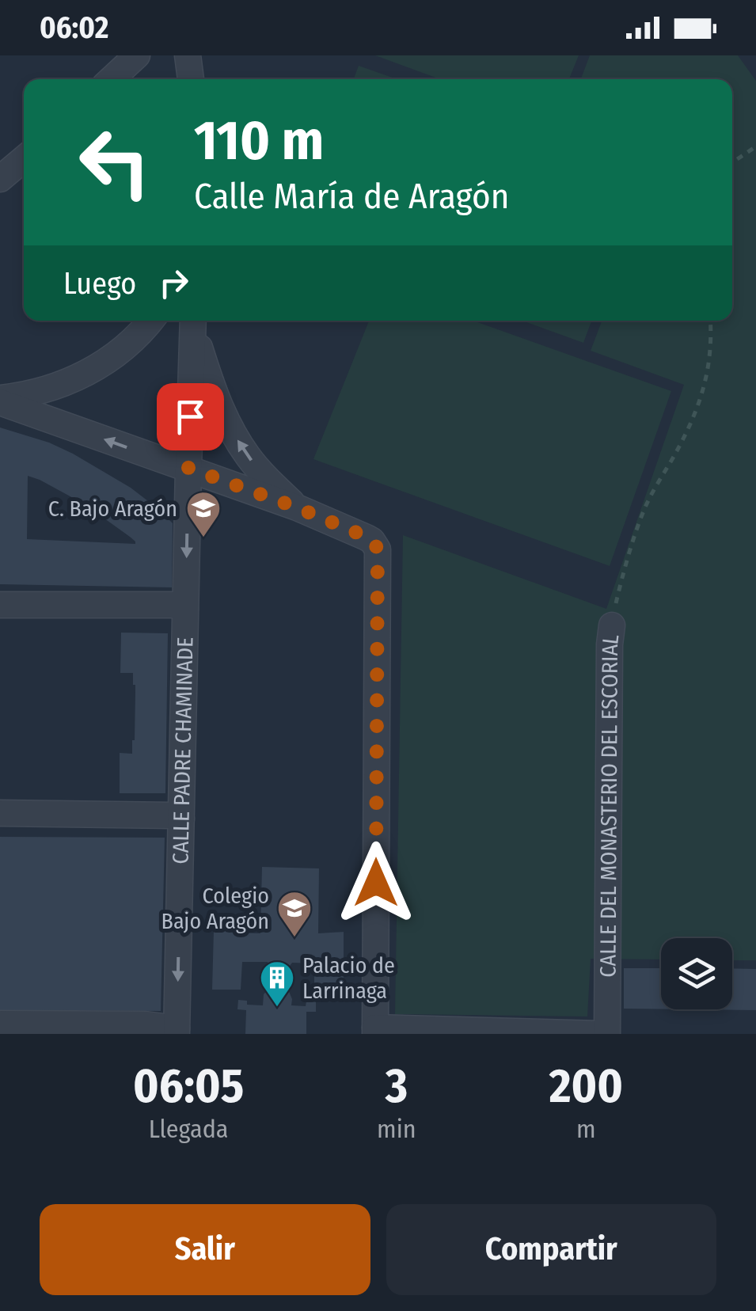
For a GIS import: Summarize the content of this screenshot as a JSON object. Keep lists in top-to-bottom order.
{
  "streets": {
    "street": ["CALLE PADRE CHAMINADE", "CALLE DEL MONASTERIO DEL ESCORIAL"]
  },
  "places": {
    "school or university": ["C. Bajo Aragón", "Colegio Bajo Aragón"],
    "building": ["Palacio de Larrinaga"]
  },
  "page": {
    "status": "06:02",
    "turn": ["110 m", "Calle María de Aragón"],
    "then": "Luego",
    "eta": [
      "06:05",
      "Llegada",
      "3",
      "min",
      "200",
      "m"
    ],
    "buttons": ["Salir", "Compartir"]
  }
}
